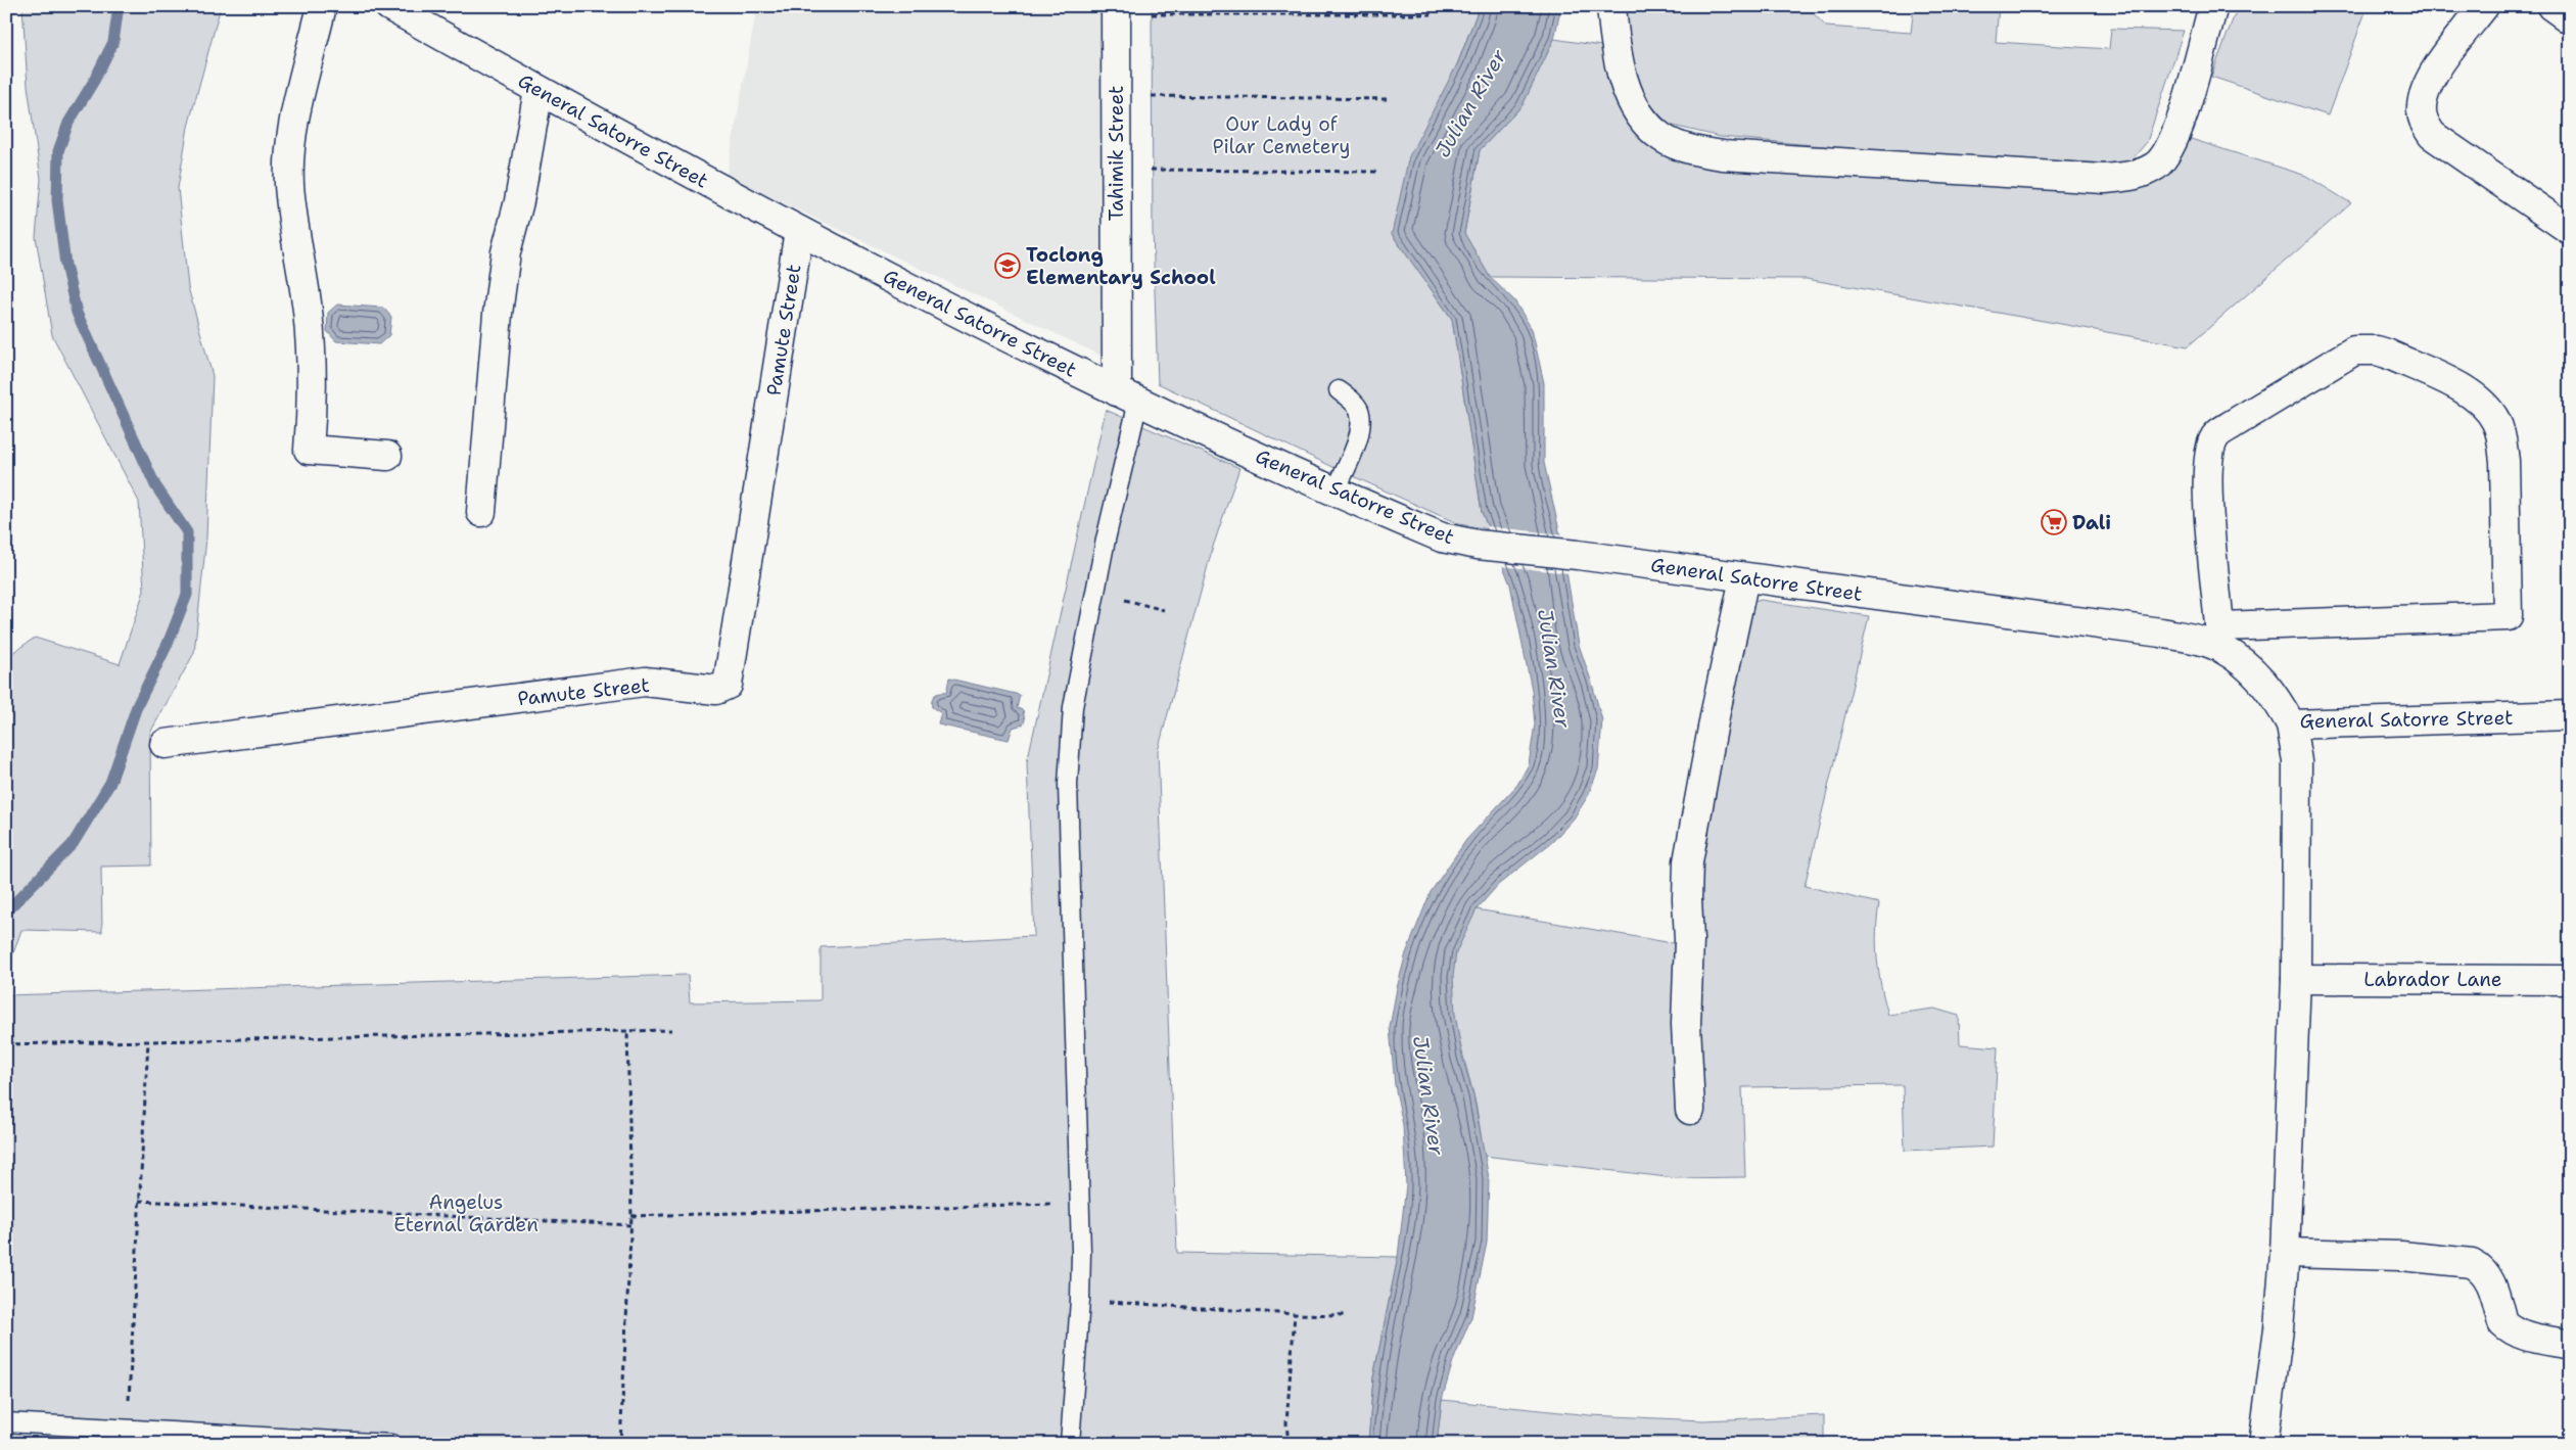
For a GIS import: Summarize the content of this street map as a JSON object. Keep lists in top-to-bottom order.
{
  "streets": {
    "street": [
      "General Satorre Street",
      "Tahimik Street",
      "Pamute Street",
      "Labrador Lane"
    ]
  },
  "crossings": [
    ["General Satorre Street", "Tahimik Street"],
    ["General Satorre Street", "Pamute Street"]
  ],
  "water": ["Julian River"],
  "parks": ["Our Lady of Pilar Cemetery", "Angelus Eternal Garden"],
  "places": {
    "school or university": ["Toclong Elementary School"],
    "supermarket": ["Dali"]
  }
}
